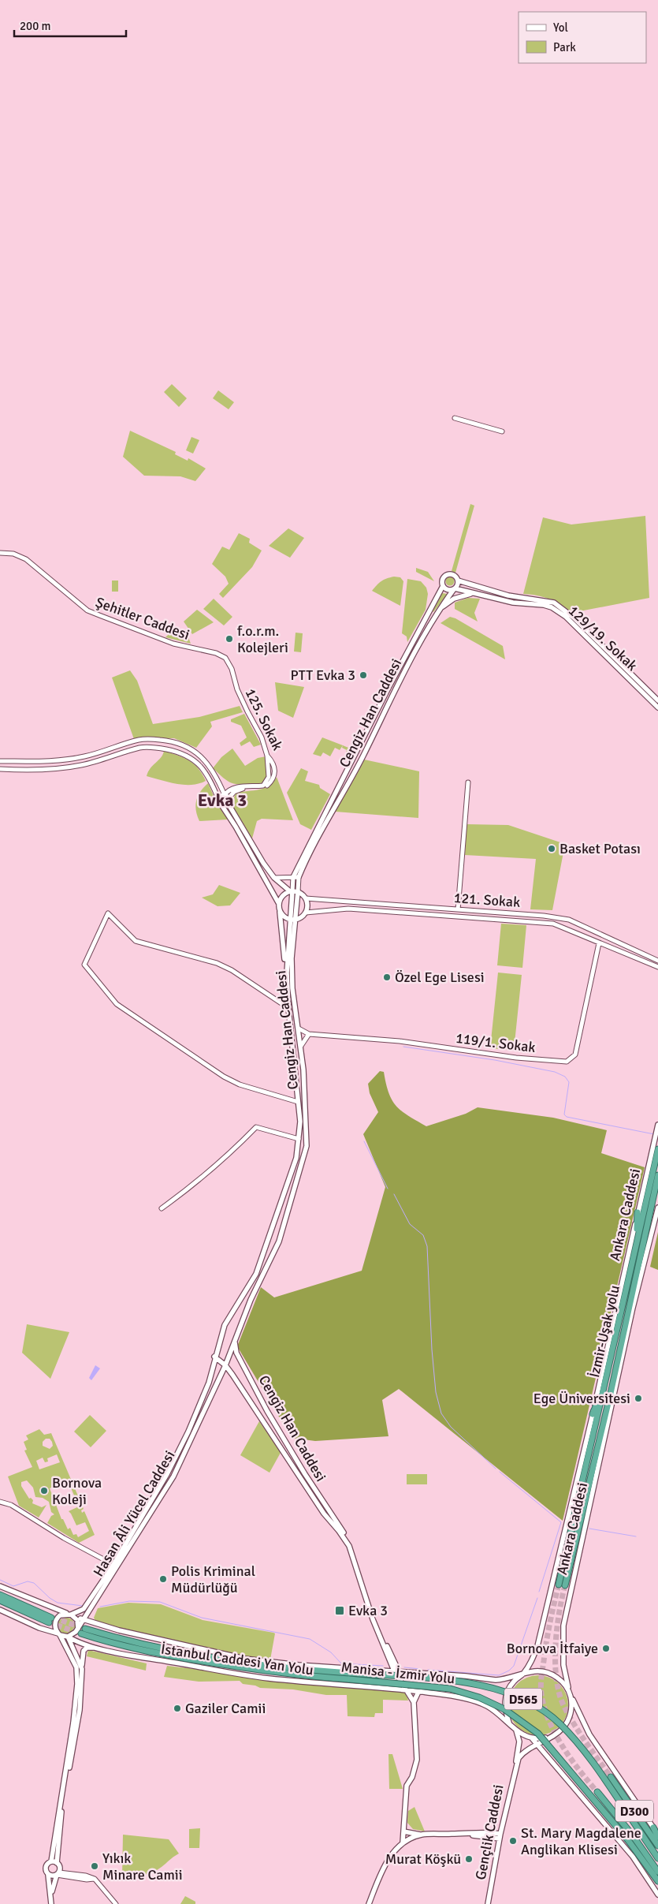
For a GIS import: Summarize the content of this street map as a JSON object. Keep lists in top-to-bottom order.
{
  "streets": {
    "highway": [
      "Ankara Caddesi",
      "İzmir-Uşak yolu",
      "Manisa - İzmir Yolu",
      "D565",
      "D300"
    ],
    "main road": [
      "129/19. Sokak",
      "Cengiz Han Caddesi",
      "121. Sokak",
      "Hasan Âli Yücel Caddesi",
      "İstanbul Caddesi Yan Yolu",
      "Gençlik Caddesi"
    ],
    "street": ["Şehitler Caddesi", "125. Sokak", "119/1. Sokak"]
  },
  "crossings": [
    ["Şehitler Caddesi", "125. Sokak"],
    ["129/19. Sokak", "Cengiz Han Caddesi"],
    ["Cengiz Han Caddesi", "121. Sokak"],
    ["Cengiz Han Caddesi", "119/1. Sokak"],
    ["Cengiz Han Caddesi", "Hasan Âli Yücel Caddesi"],
    ["121. Sokak", "119/1. Sokak"],
    ["Ankara Caddesi", "İzmir-Uşak yolu"],
    ["Ankara Caddesi", "İstanbul Caddesi Yan Yolu"],
    ["Ankara Caddesi", "Gençlik Caddesi"],
    ["Hasan Âli Yücel Caddesi", "İstanbul Caddesi Yan Yolu"],
    ["Hasan Âli Yücel Caddesi", "Manisa - İzmir Yolu"],
    ["İstanbul Caddesi Yan Yolu", "Manisa - İzmir Yolu"],
    ["İstanbul Caddesi Yan Yolu", "Gençlik Caddesi"]
  ],
  "districts": ["Evka 3"],
  "places": {
    "other": [
      "f.o.r.m. Kolejleri",
      "PTT Evka 3",
      "Basket Potası",
      "Özel Ege Lisesi",
      "Ege Üniversitesi",
      "Bornova Koleji",
      "Polis Kriminal Müdürlüğü",
      "Bornova İtfaiye",
      "Gaziler Camii",
      "St. Mary Magdalene Anglikan Klisesi",
      "Murat Köşkü",
      "Yıkık Minare Camii"
    ],
    "transit": ["Evka 3"]
  },
  "legend": ["Yol", "Park"],
  "scale_bar": "200 m"
}
